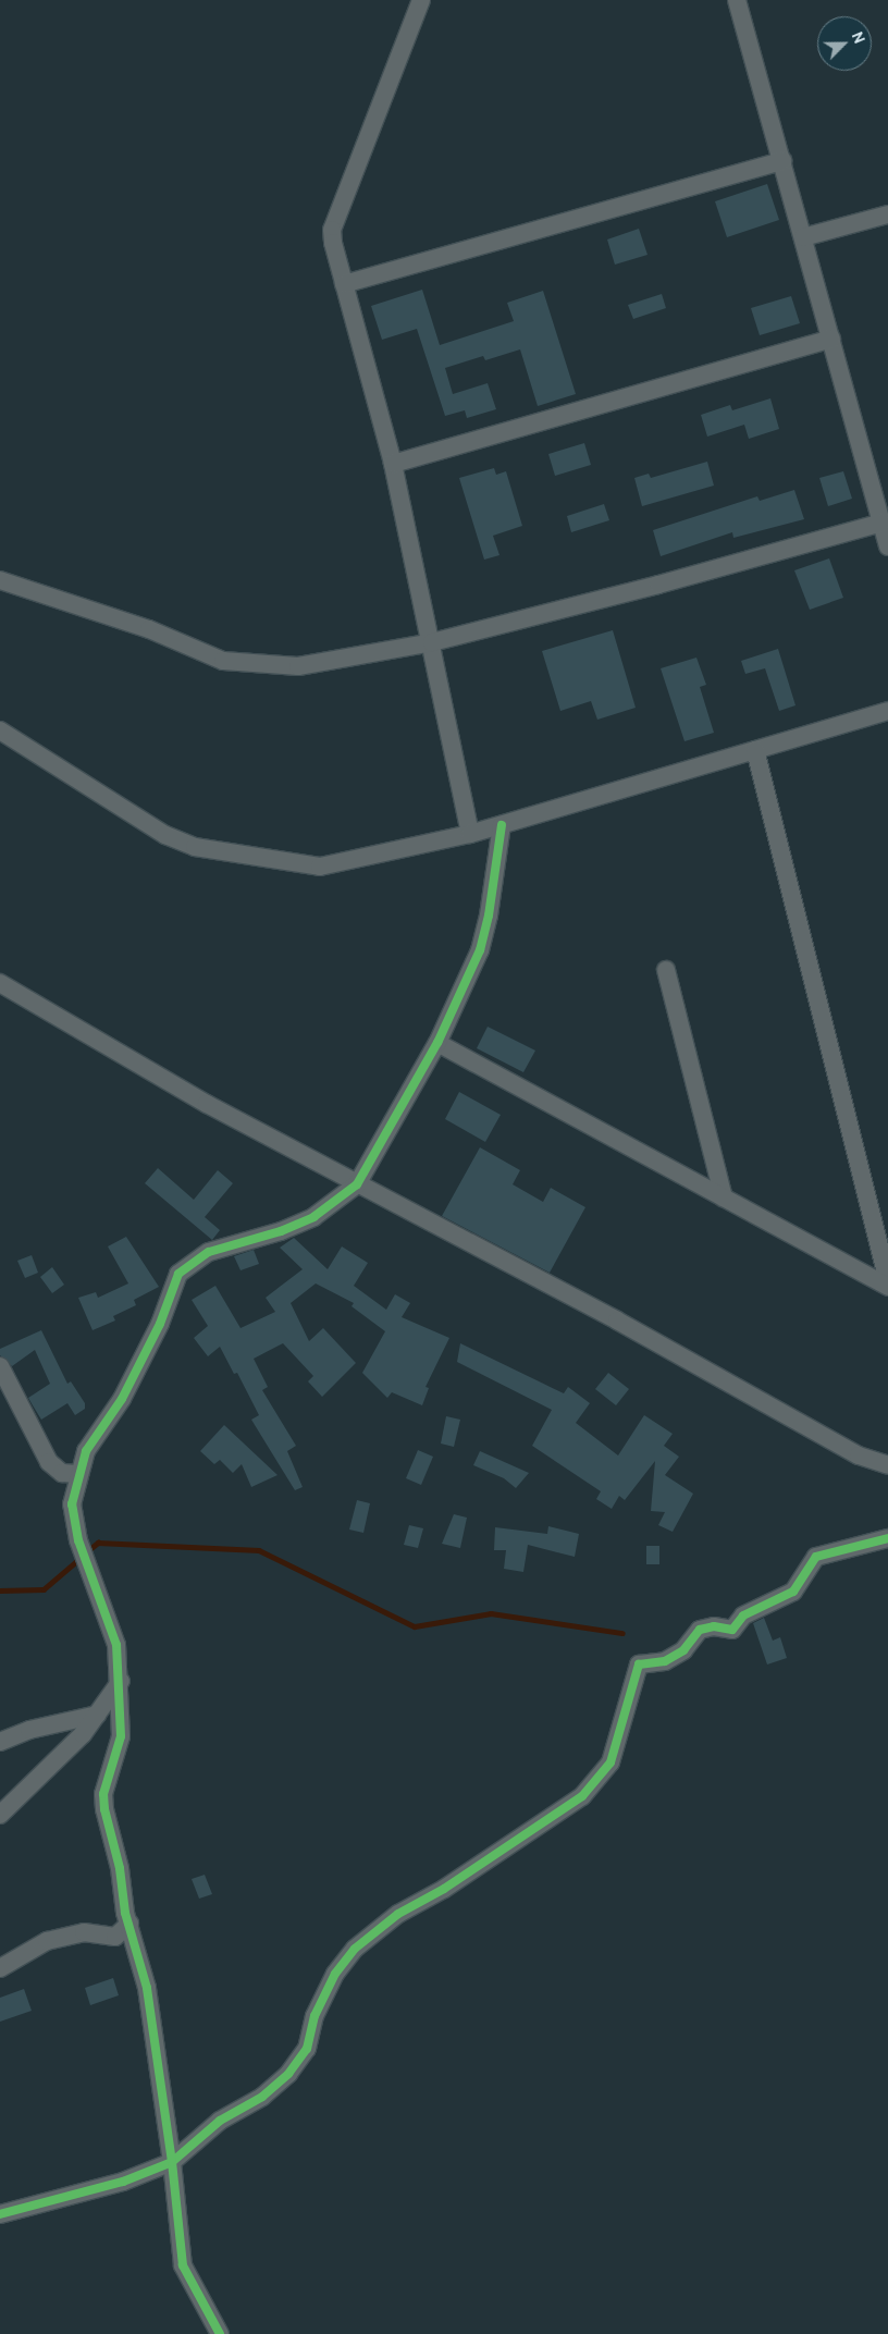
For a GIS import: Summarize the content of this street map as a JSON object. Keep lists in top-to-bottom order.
{
  "north": "top right"
}
